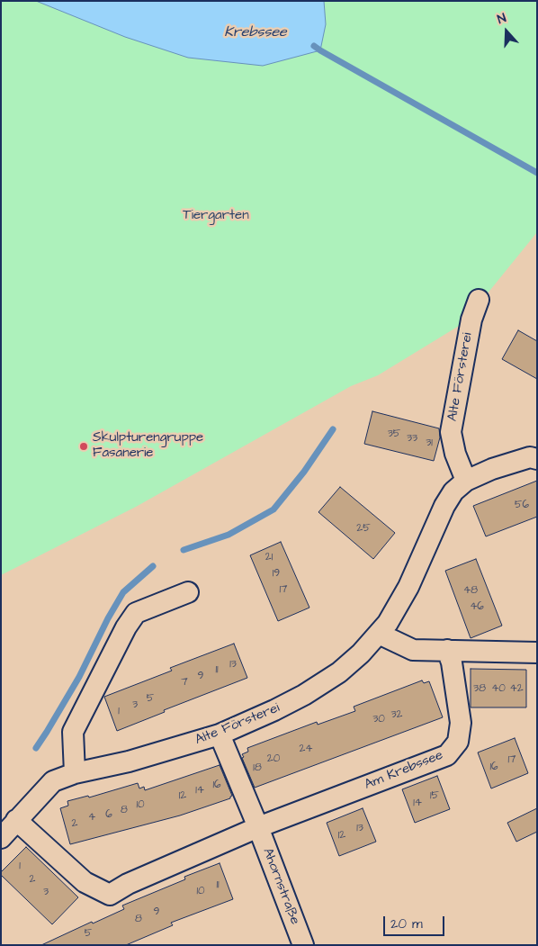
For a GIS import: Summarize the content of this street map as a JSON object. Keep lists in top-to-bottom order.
{
  "streets": {
    "street": ["Alte Försterei", "Am Krebssee", "Ahornstraße"]
  },
  "crossings": [
    ["Alte Försterei", "Am Krebssee"],
    ["Am Krebssee", "Ahornstraße"]
  ],
  "water": ["Krebssee"],
  "parks": ["Tiergarten"],
  "places": ["Skulpturengruppe Fasanerie"],
  "house_numbers": [
    "35",
    "33",
    "31",
    "56",
    "25",
    "21",
    "19",
    "17",
    "48",
    "46",
    "13",
    "11",
    "9",
    "7",
    "38",
    "40",
    "42",
    "5",
    "3",
    "1",
    "32",
    "30",
    "24",
    "20",
    "17",
    "16",
    "18",
    "16",
    "14",
    "12",
    "15",
    "14",
    "10",
    "8",
    "6",
    "4",
    "2",
    "13",
    "12",
    "1",
    "2",
    "11",
    "10",
    "3",
    "9",
    "8",
    "5"
  ],
  "scale_bar": "20 m",
  "north": "top"
}
